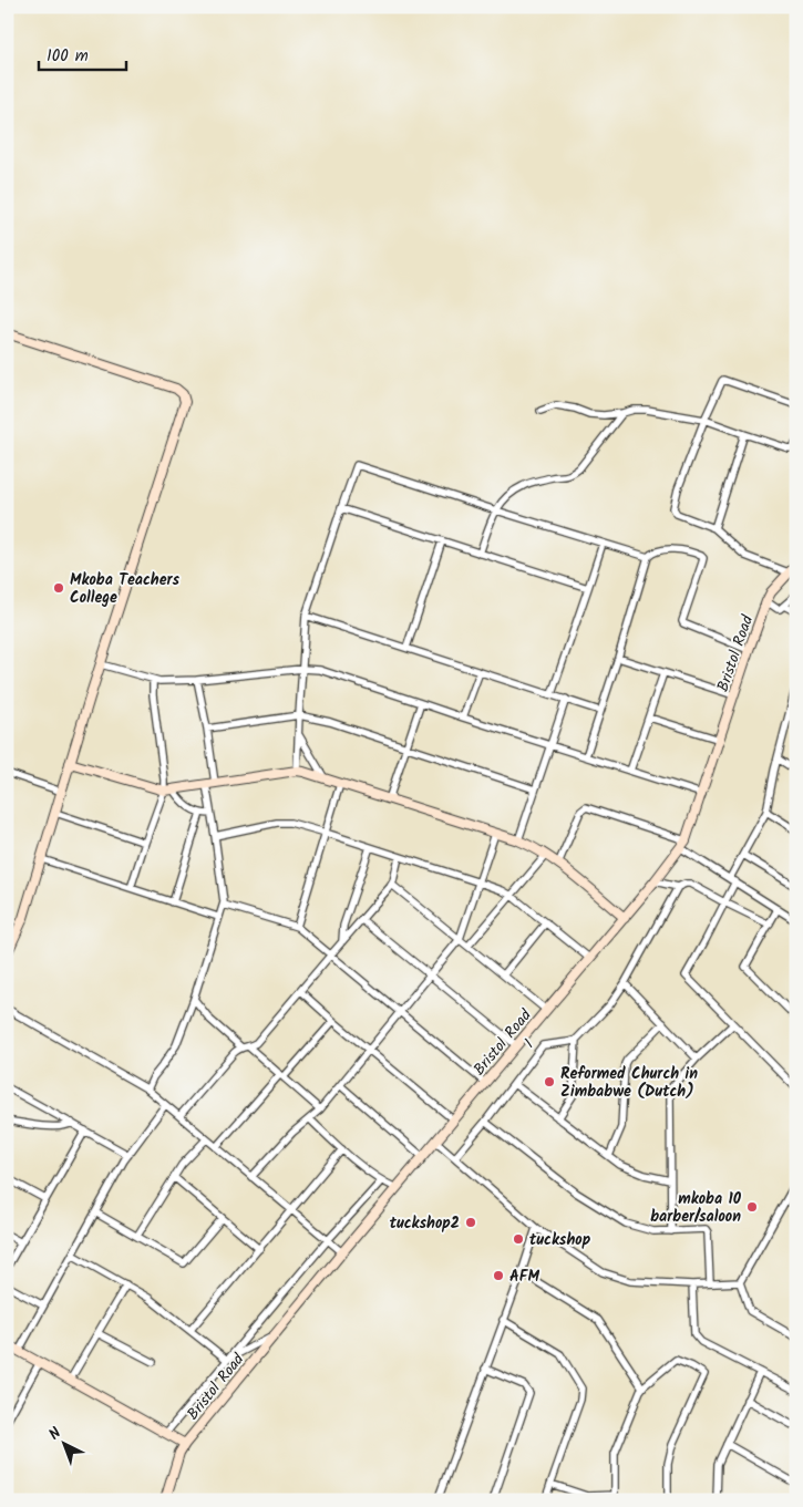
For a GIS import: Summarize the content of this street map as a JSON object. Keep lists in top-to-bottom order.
{
  "streets": {
    "street": ["Bristol Road", "1"]
  },
  "places": [
    "Mkoba Teachers College",
    "Reformed Church in Zimbabwe (Dutch)",
    "mkoba 10 barber/saloon",
    "tuckshop2",
    "tuckshop",
    "AFM"
  ],
  "scale_bar": "100 m",
  "north": "top left"
}
